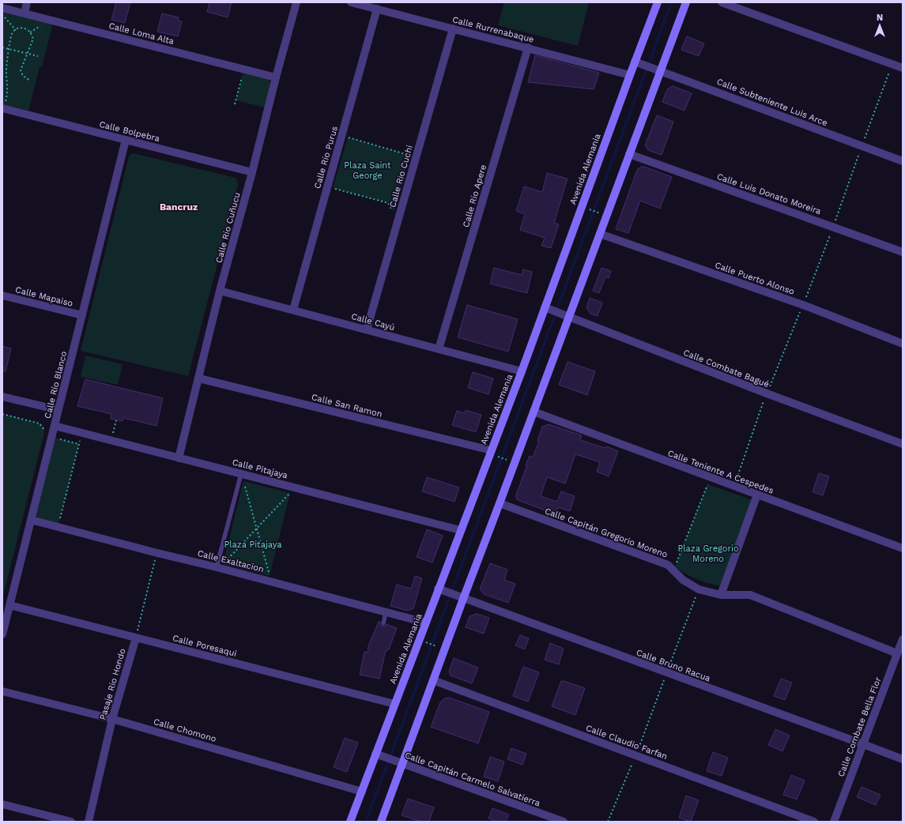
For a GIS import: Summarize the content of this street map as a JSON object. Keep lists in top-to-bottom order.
{
  "streets": {
    "main road": ["Avenida Alemania"],
    "street": [
      "Calle Rurrenabaque",
      "Calle Loma Alta",
      "Calle Subteniente Luis Arce",
      "Calle Bolpebra",
      "Calle Río Purus",
      "Calle Río Cuchi",
      "Calle Luis Donato Moreira",
      "Calle Río Apere",
      "Calle Río Cuñucu",
      "Calle Puerto Alonso",
      "Calle Mapaiso",
      "Calle Cayú",
      "Calle Combate Bagué",
      "Calle Río Blanco",
      "Calle San Ramon",
      "Calle Pitajaya",
      "Calle Teniente A Cespedes",
      "Calle Capitán Gregorio Moreno",
      "Calle Exaltacion",
      "Calle Poresaqui",
      "Calle Bruno Racua",
      "Pasaje Río Hondo",
      "Calle Combate Bella Flor",
      "Calle Chomono",
      "Calle Claudio Farfan",
      "Calle Capitán Carmelo Salvatierra"
    ]
  },
  "crossings": [
    ["Calle Rurrenabaque", "Calle Río Purus"],
    ["Calle Rurrenabaque", "Avenida Alemania"],
    ["Calle Rurrenabaque", "Calle Río Cuchi"],
    ["Calle Rurrenabaque", "Calle Río Apere"],
    ["Calle Loma Alta", "Calle Río Cuñucu"],
    ["Calle Subteniente Luis Arce", "Avenida Alemania"],
    ["Calle Bolpebra", "Calle Río Cuñucu"],
    ["Calle Bolpebra", "Calle Río Blanco"],
    ["Calle Río Purus", "Calle Cayú"],
    ["Avenida Alemania", "Calle Cayú"],
    ["Avenida Alemania", "Calle Combate Bagué"],
    ["Avenida Alemania", "Calle San Ramon"],
    ["Avenida Alemania", "Calle Pitajaya"],
    ["Avenida Alemania", "Calle Exaltacion"],
    ["Avenida Alemania", "Calle Poresaqui"],
    ["Avenida Alemania", "Calle Bruno Racua"],
    ["Avenida Alemania", "Calle Chomono"],
    ["Avenida Alemania", "Calle Capitán Carmelo Salvatierra"],
    ["Calle Río Cuchi", "Calle Cayú"],
    ["Calle Río Apere", "Calle Cayú"],
    ["Calle Río Cuñucu", "Calle Cayú"],
    ["Calle Río Cuñucu", "Calle San Ramon"],
    ["Calle Río Cuñucu", "Calle Pitajaya"],
    ["Calle Mapaiso", "Calle Río Blanco"],
    ["Calle Río Blanco", "Calle Pitajaya"],
    ["Calle Río Blanco", "Calle Exaltacion"],
    ["Calle Río Blanco", "Calle Poresaqui"],
    ["Calle Capitán Gregorio Moreno", "Calle Combate Bella Flor"],
    ["Calle Poresaqui", "Pasaje Río Hondo"],
    ["Calle Bruno Racua", "Calle Combate Bella Flor"],
    ["Pasaje Río Hondo", "Calle Chomono"]
  ],
  "districts": ["Bancruz"],
  "parks": ["Plaza Saint George", "Plaza Pitajaya", "Plaza Gregorio Moreno"],
  "north": "top"
}
